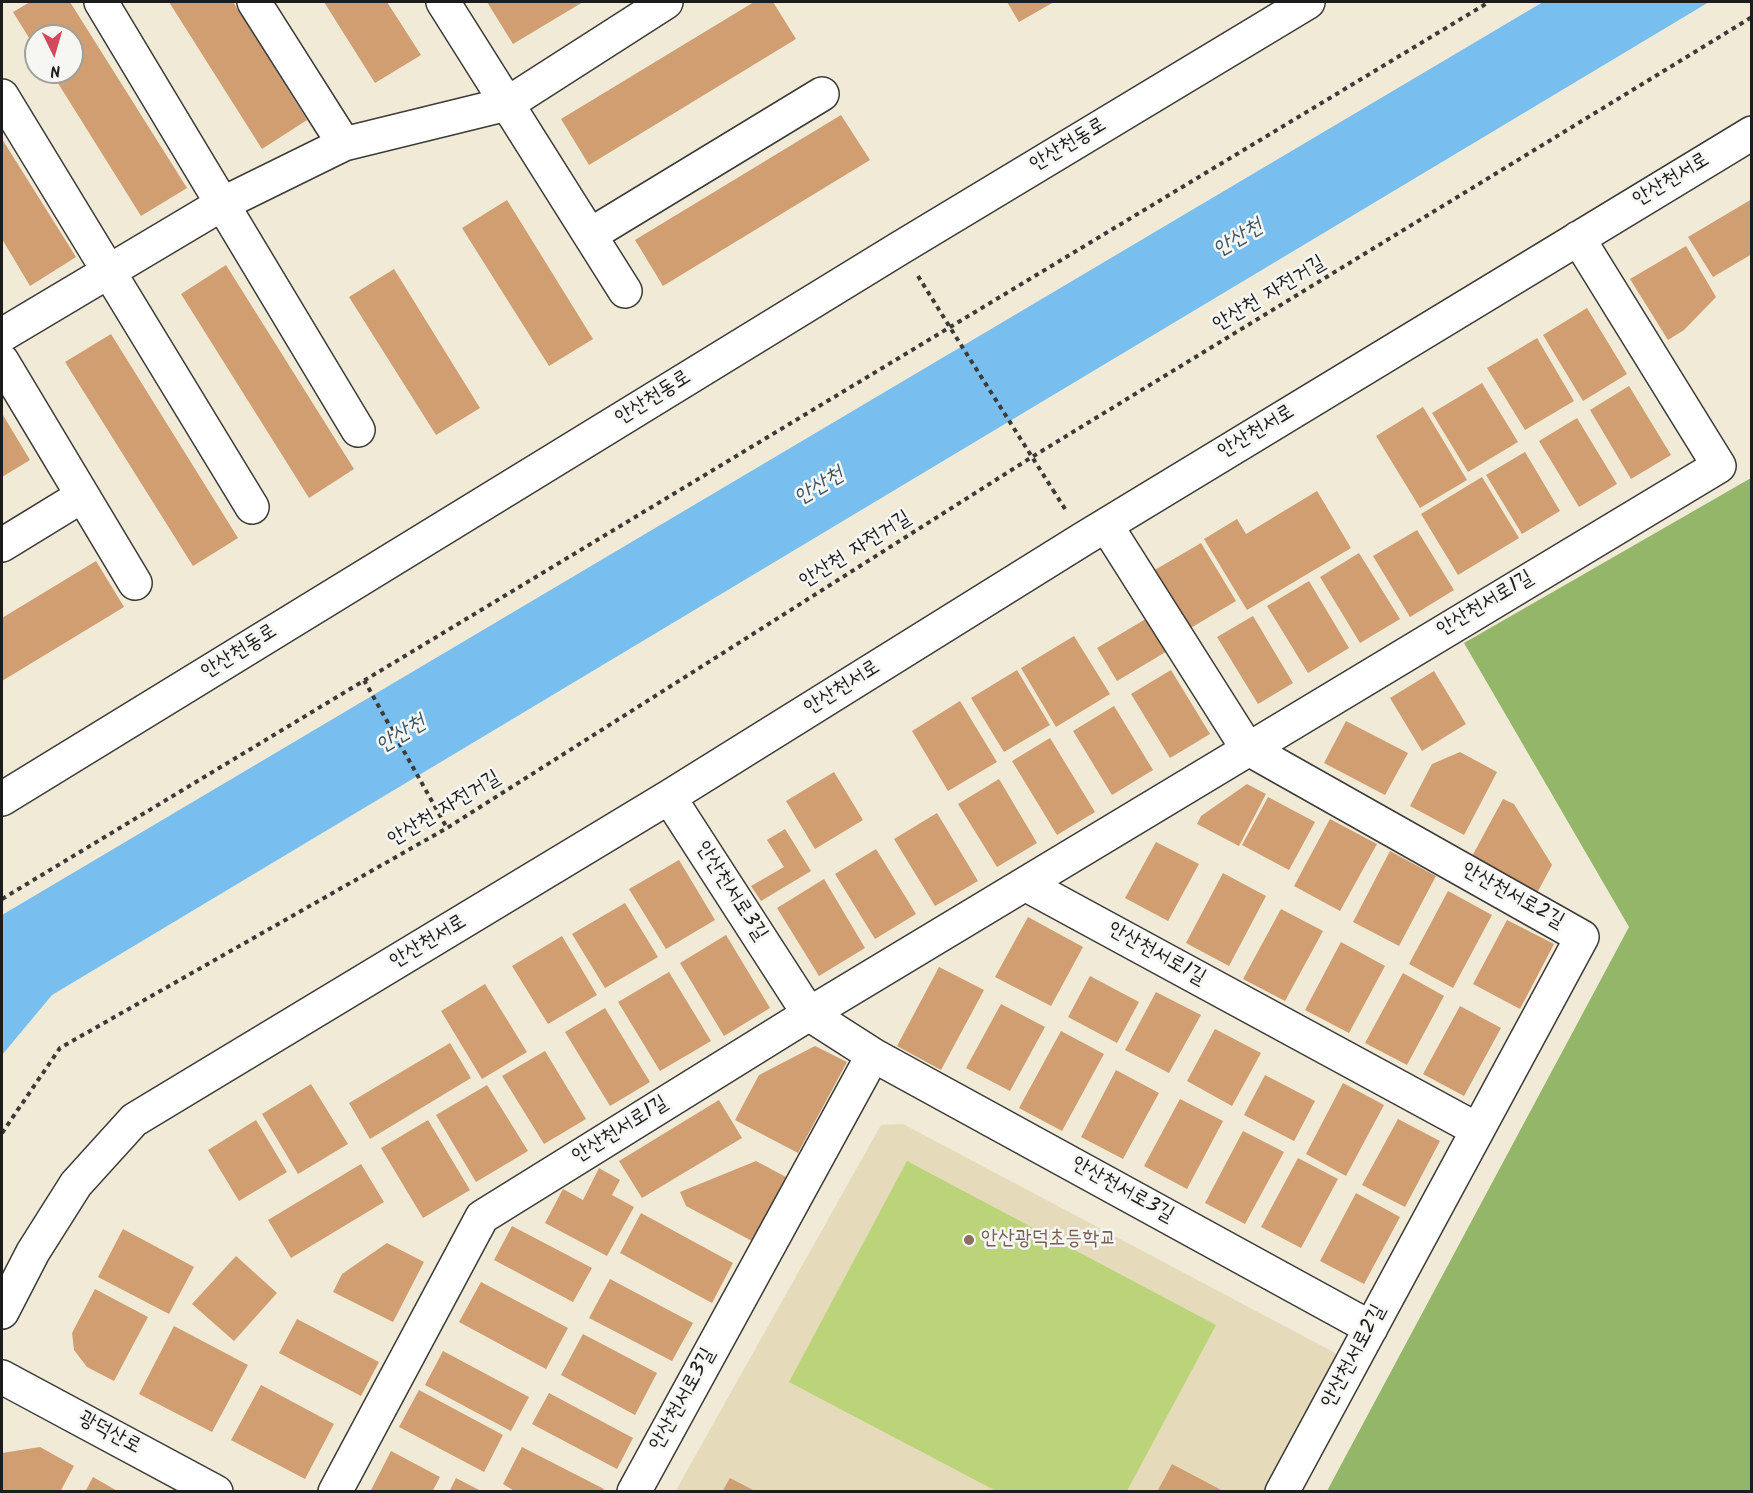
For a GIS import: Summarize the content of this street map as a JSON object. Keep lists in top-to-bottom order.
{
  "streets": {
    "street": [
      "안산천동로",
      "안산천서로",
      "안산천서로1길",
      "안산천서로3길",
      "안산천서로2길",
      "광덕산로"
    ],
    "path": ["안산천 자전거길"]
  },
  "crossings": [
    ["안산천서로", "안산천서로1길"],
    ["안산천서로", "안산천서로3길"],
    ["안산천서로", "안산천서로2길"],
    ["안산천서로1길", "안산천서로3길"],
    ["안산천서로1길", "안산천서로2길"],
    ["안산천서로3길", "안산천서로2길"]
  ],
  "water": ["안산천"],
  "places": ["안산광덕초등학교"],
  "north": "bottom"
}
